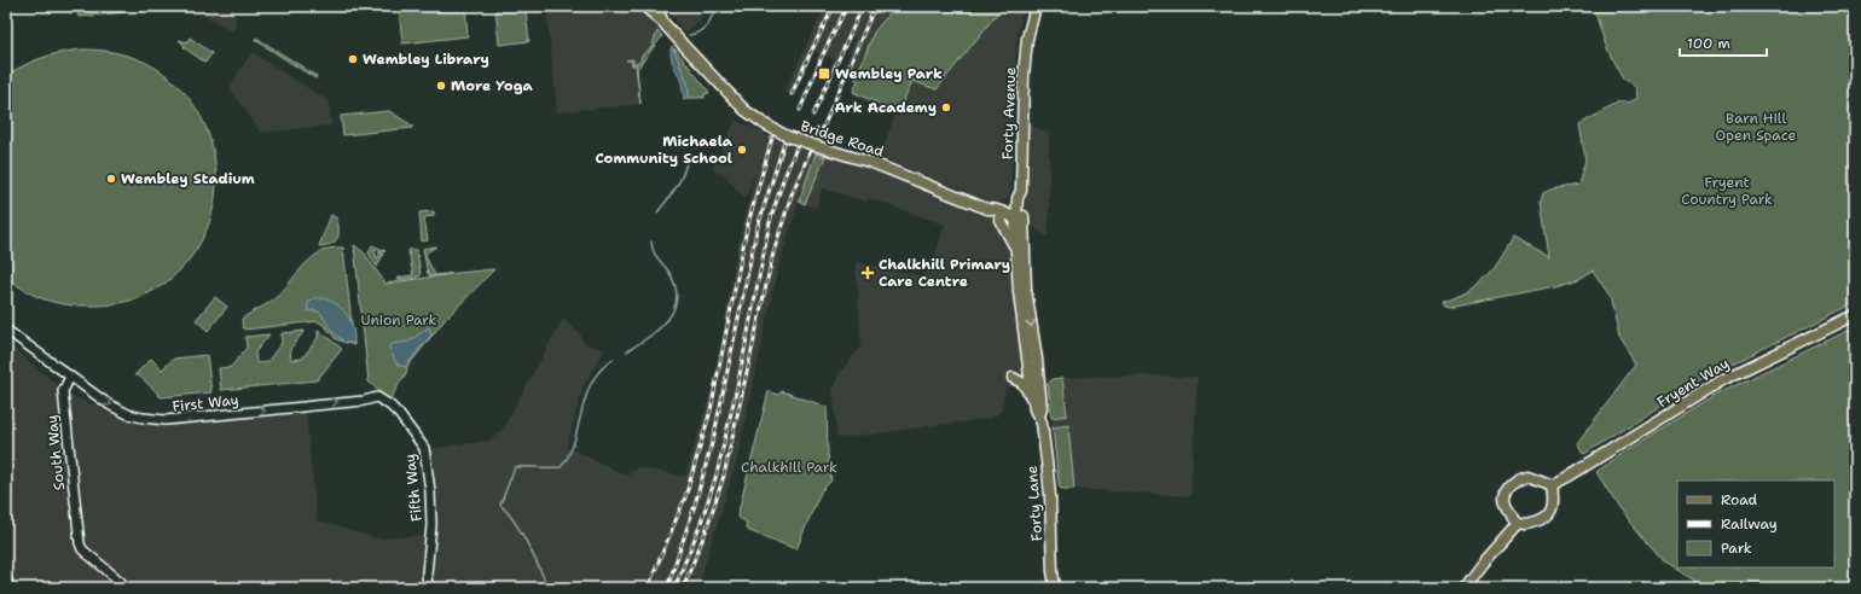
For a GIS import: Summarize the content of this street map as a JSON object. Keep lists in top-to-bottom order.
{
  "streets": {
    "main road": [
      "Forty Avenue",
      "Bridge Road",
      "Fryent Way",
      "First Way",
      "South Way",
      "Fifth Way",
      "Forty Lane"
    ]
  },
  "crossings": [
    ["Forty Avenue", "Bridge Road"],
    ["First Way", "South Way"],
    ["First Way", "Fifth Way"]
  ],
  "one_way": ["First Way"],
  "parks": [
    "Barn Hill Open Space",
    "Fryent Country Park",
    "Union Park",
    "Chalkhill Park"
  ],
  "places": {
    "other": [
      "Wembley Library",
      "More Yoga",
      "Ark Academy",
      "Michaela Community School",
      "Wembley Stadium"
    ],
    "transit": ["Wembley Park"],
    "health": ["Chalkhill Primary Care Centre"]
  },
  "legend": ["Road", "Railway", "Park"],
  "scale_bar": "100 m"
}
